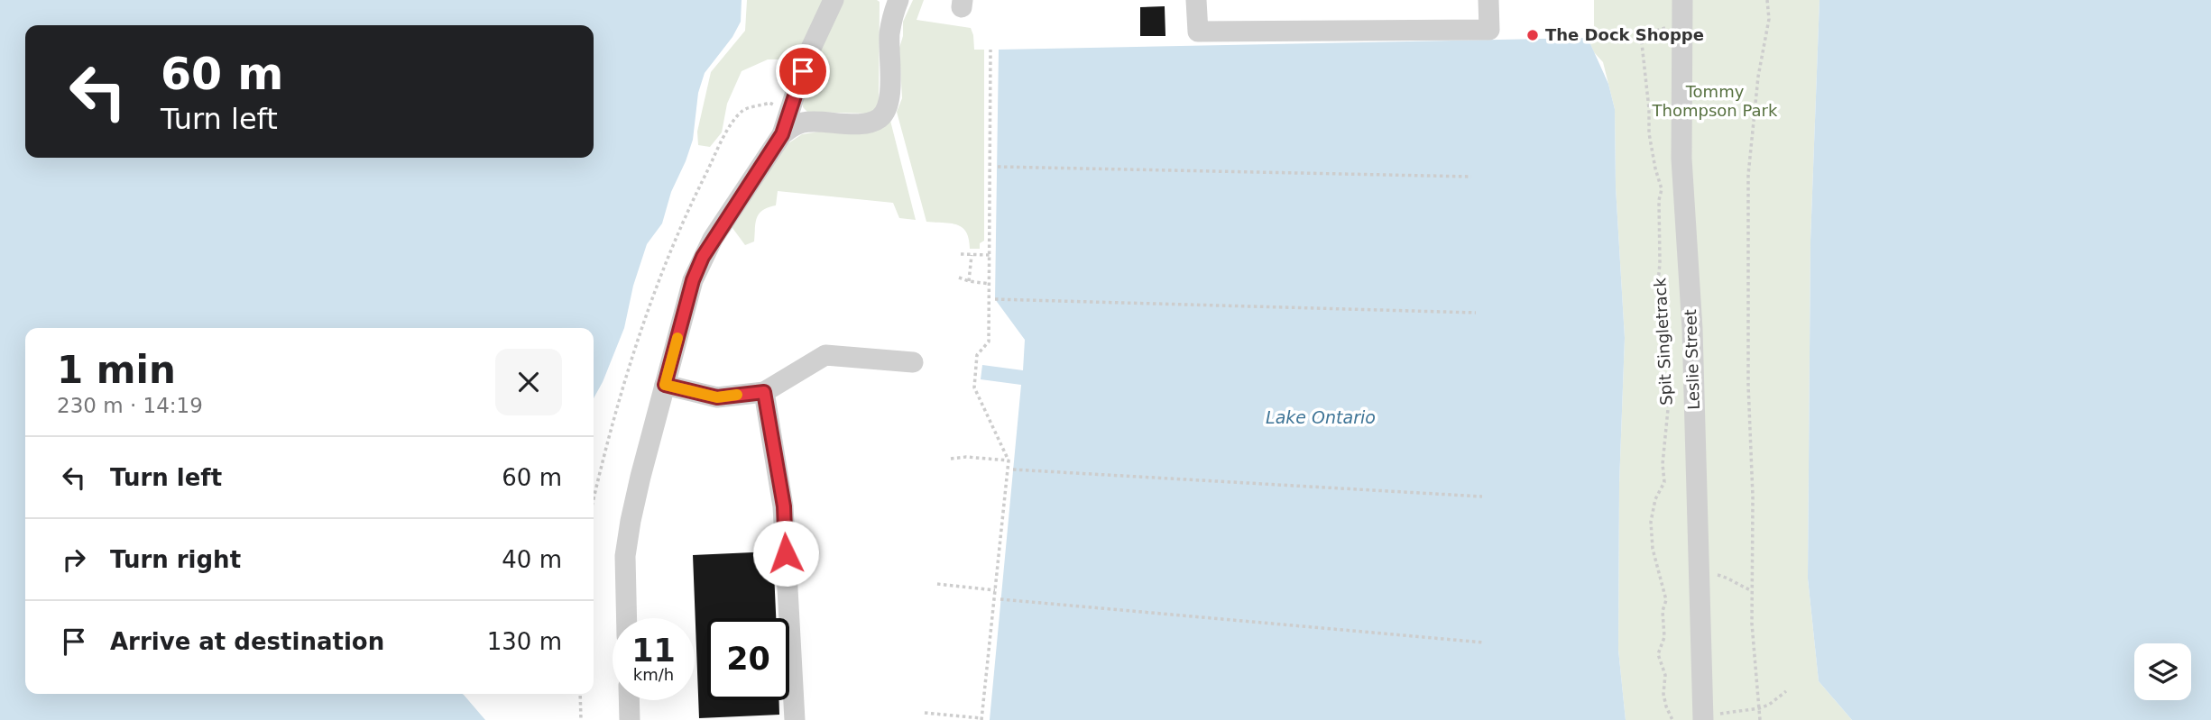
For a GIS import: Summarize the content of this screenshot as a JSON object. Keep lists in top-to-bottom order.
{
  "streets": {
    "street": ["Leslie Street"],
    "path": ["Spit Singletrack"]
  },
  "crossings": [
    ["Spit Singletrack", "Leslie Street"]
  ],
  "water": ["Lake Ontario"],
  "parks": ["Tommy Thompson Park"],
  "places": ["The Dock Shoppe"],
  "page": {
    "turn": ["60 m", "Turn left"],
    "heading": ["1 min", "230 m · 14:19"],
    "list": [
      {
        "name": "Turn left",
        "value": "60 m"
      },
      {
        "name": "Turn right",
        "value": "40 m"
      },
      {
        "name": "Arrive at destination",
        "value": "130 m"
      }
    ],
    "speed": "11 km/h",
    "limit": "20"
  }
}
